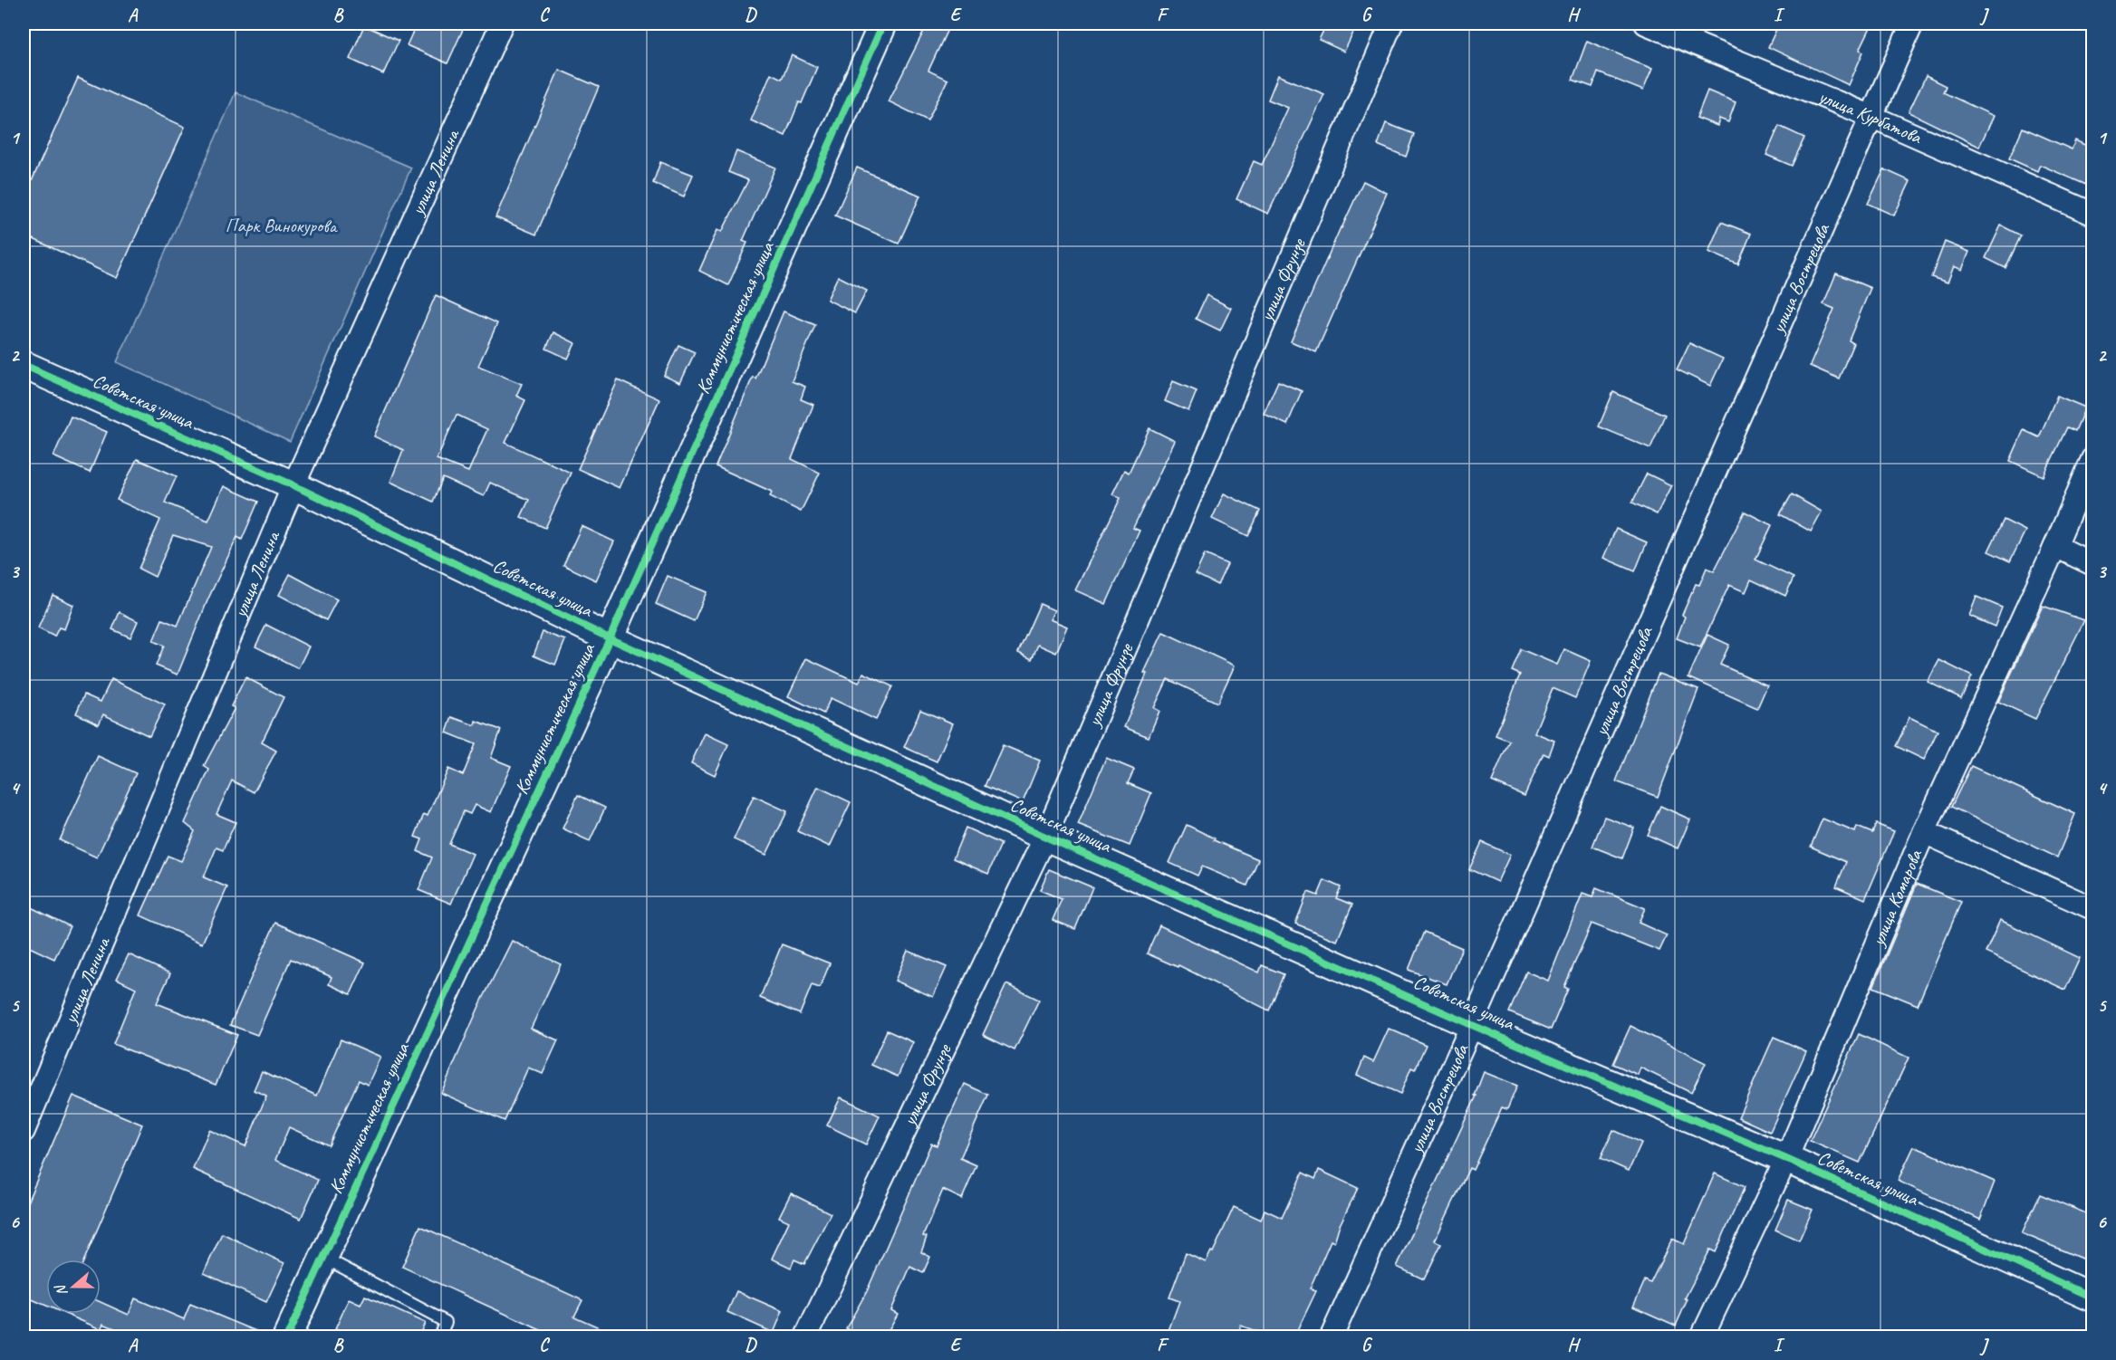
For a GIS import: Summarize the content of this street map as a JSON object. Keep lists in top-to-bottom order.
{
  "streets": {
    "street": [
      "улица Курбатова",
      "улица Ленина",
      "улица Вострецова",
      "улица Фрунзе",
      "Коммунистическая улица",
      "Советская улица",
      "улица Комарова"
    ]
  },
  "crossings": [
    ["улица Курбатова", "улица Вострецова"],
    ["улица Ленина", "Советская улица"],
    ["улица Вострецова", "Советская улица"],
    ["улица Фрунзе", "Советская улица"],
    ["Коммунистическая улица", "Советская улица"],
    ["Советская улица", "улица Комарова"]
  ],
  "parks": ["Парк Винокурова"],
  "north": "left",
  "grid": {
    "columns": [
      "A",
      "B",
      "C",
      "D",
      "E",
      "F",
      "G",
      "H",
      "I",
      "J"
    ],
    "rows": [
      "1",
      "2",
      "3",
      "4",
      "5",
      "6"
    ]
  }
}
